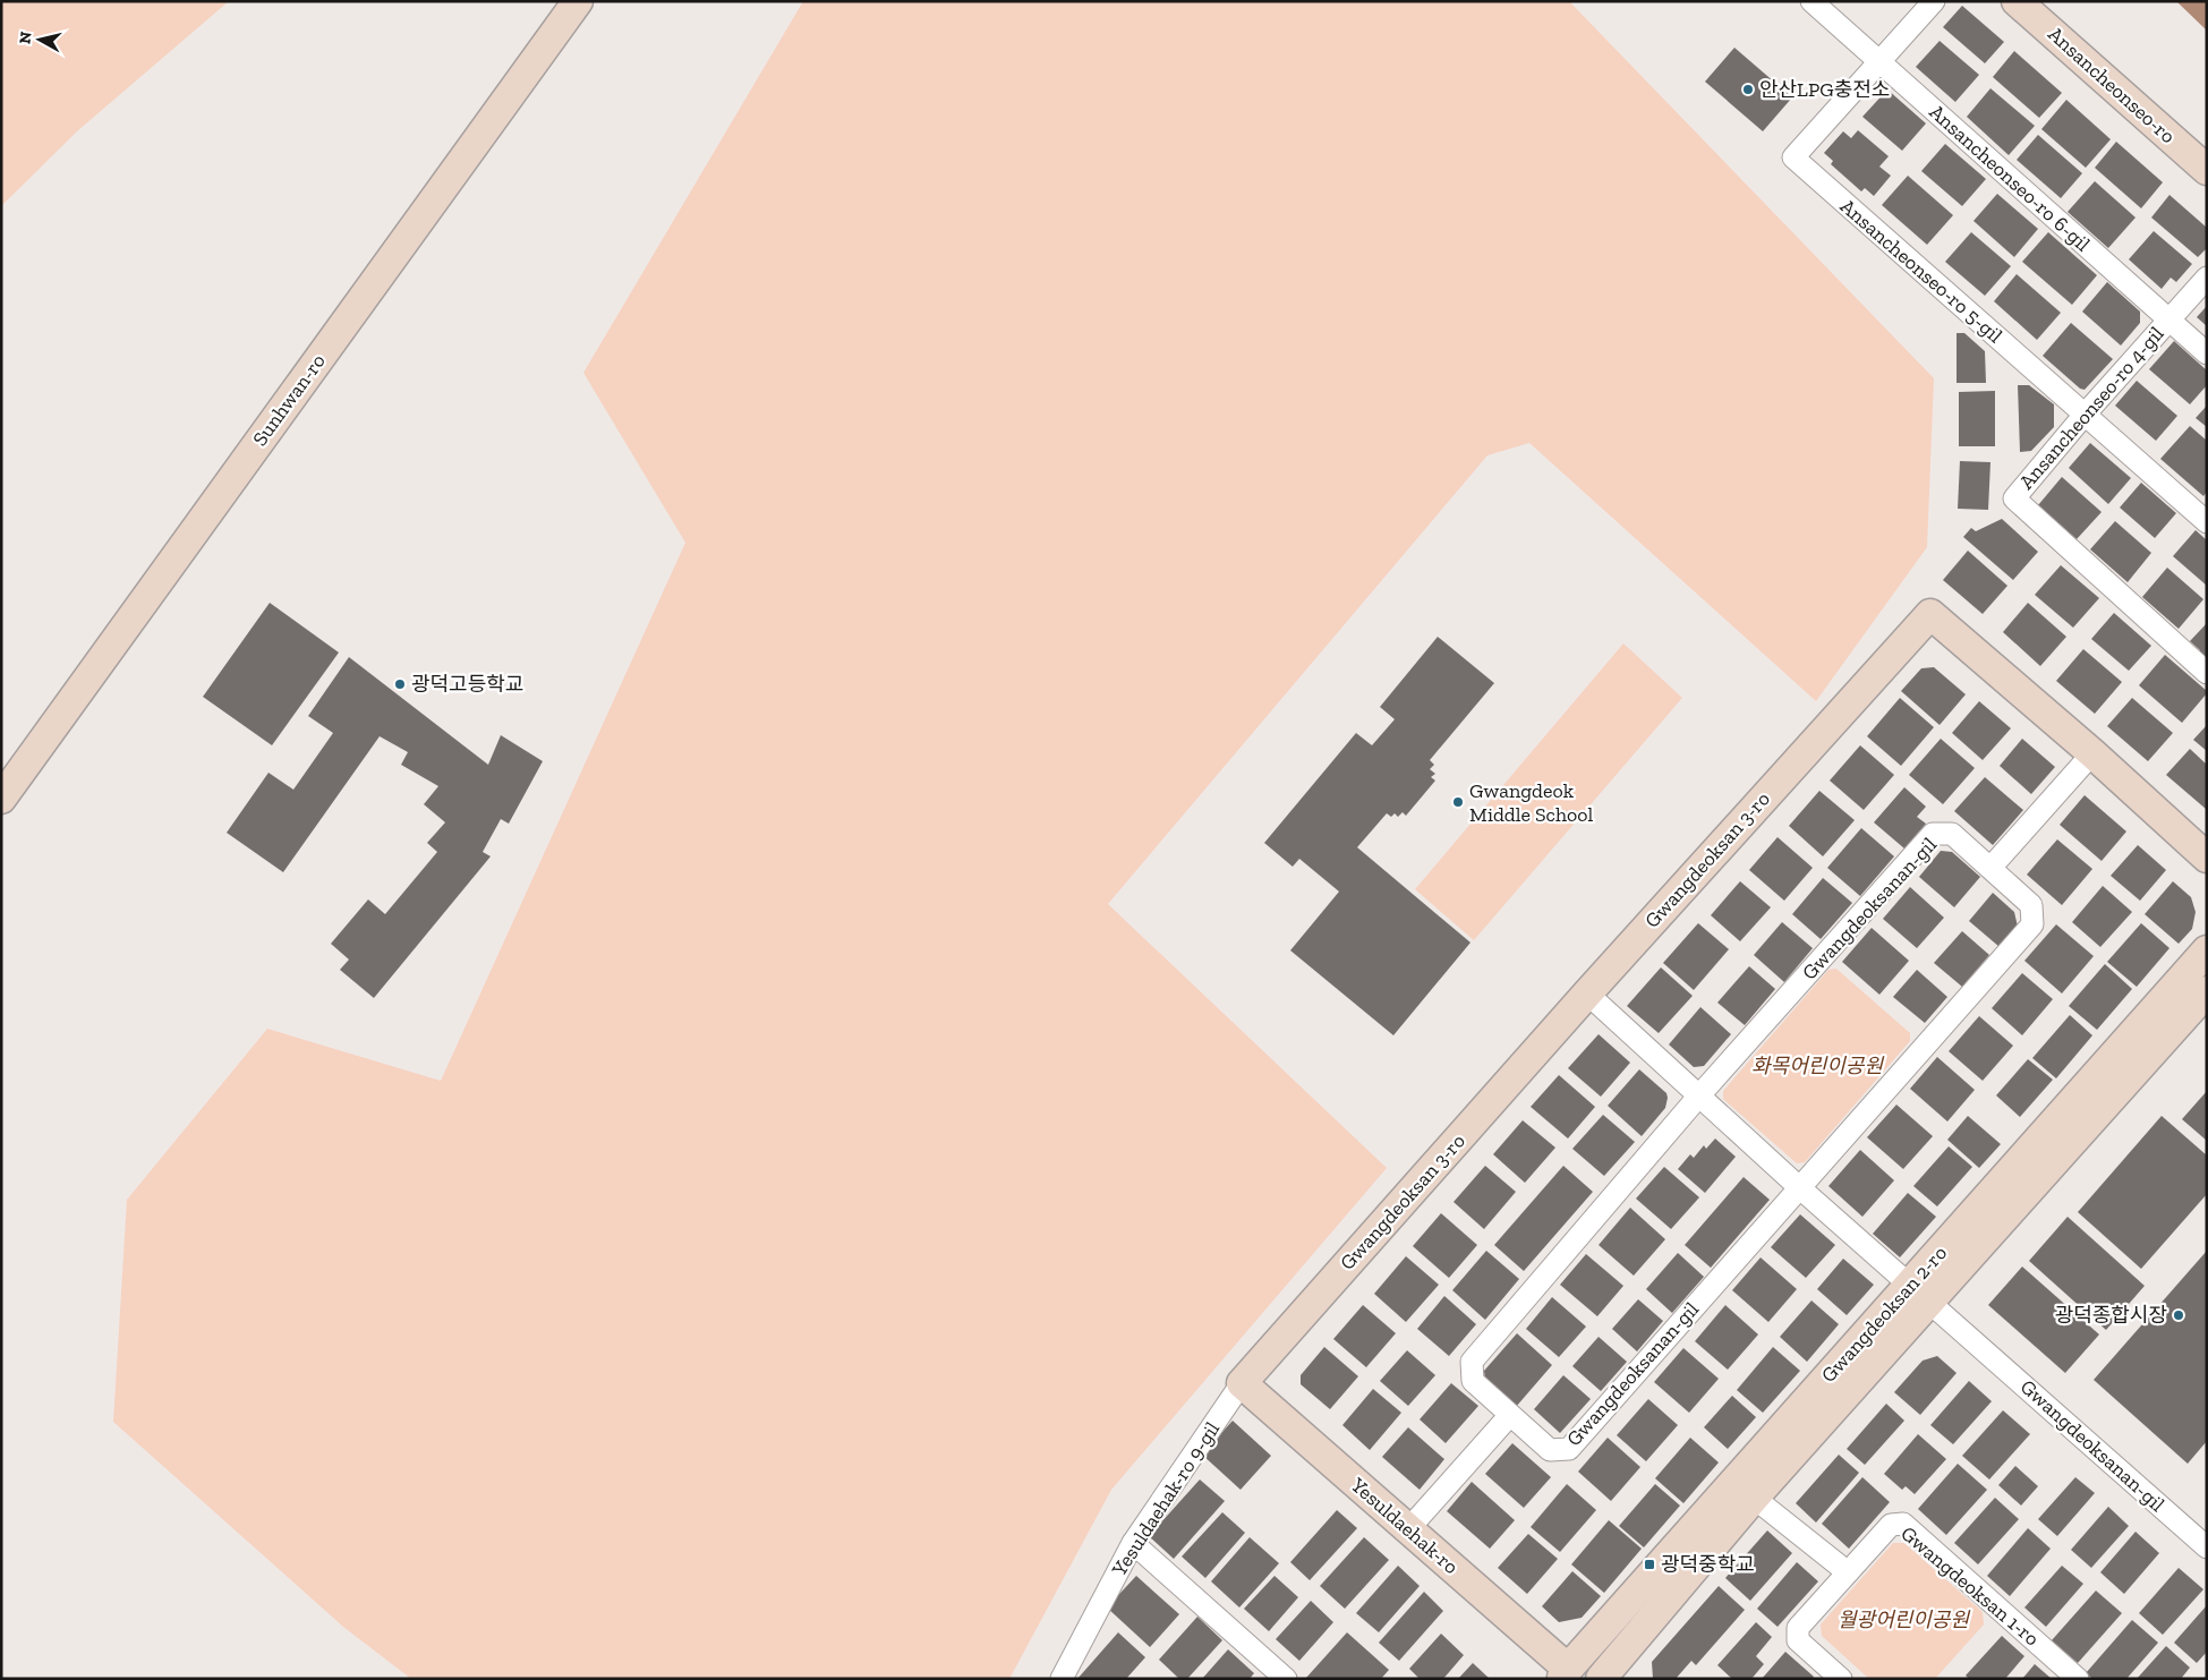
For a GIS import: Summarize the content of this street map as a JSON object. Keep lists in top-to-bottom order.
{
  "streets": {
    "street": [
      "Ansancheonseo-ro",
      "Ansancheonseo-ro 6-gil",
      "Ansancheonseo-ro 5-gil",
      "Sunhwan-ro",
      "Ansancheonseo-ro 4-gil",
      "Gwangdeoksan 3-ro",
      "Gwangdeoksanan-gil",
      "Gwangdeoksan 2-ro",
      "Yesuldaehak-ro 9-gil",
      "Yesuldaehak-ro",
      "Gwangdeoksan 1-ro"
    ]
  },
  "crossings": [
    ["Ansancheonseo-ro 6-gil", "Ansancheonseo-ro 5-gil"],
    ["Ansancheonseo-ro 6-gil", "Ansancheonseo-ro 4-gil"],
    ["Ansancheonseo-ro 5-gil", "Ansancheonseo-ro 4-gil"],
    ["Gwangdeoksan 3-ro", "Gwangdeoksanan-gil"],
    ["Gwangdeoksan 3-ro", "Yesuldaehak-ro 9-gil"],
    ["Gwangdeoksan 3-ro", "Yesuldaehak-ro"],
    ["Gwangdeoksanan-gil", "Gwangdeoksan 2-ro"],
    ["Gwangdeoksan 2-ro", "Yesuldaehak-ro"],
    ["Yesuldaehak-ro 9-gil", "Yesuldaehak-ro"]
  ],
  "parks": ["화목어린이공원", "월광어린이공원"],
  "places": {
    "other": [
      "안산LPG충전소",
      "광덕고등학교",
      "Gwangdeok Middle School",
      "광덕종합시장"
    ],
    "transit": ["광덕중학교"]
  },
  "north": "left"
}
